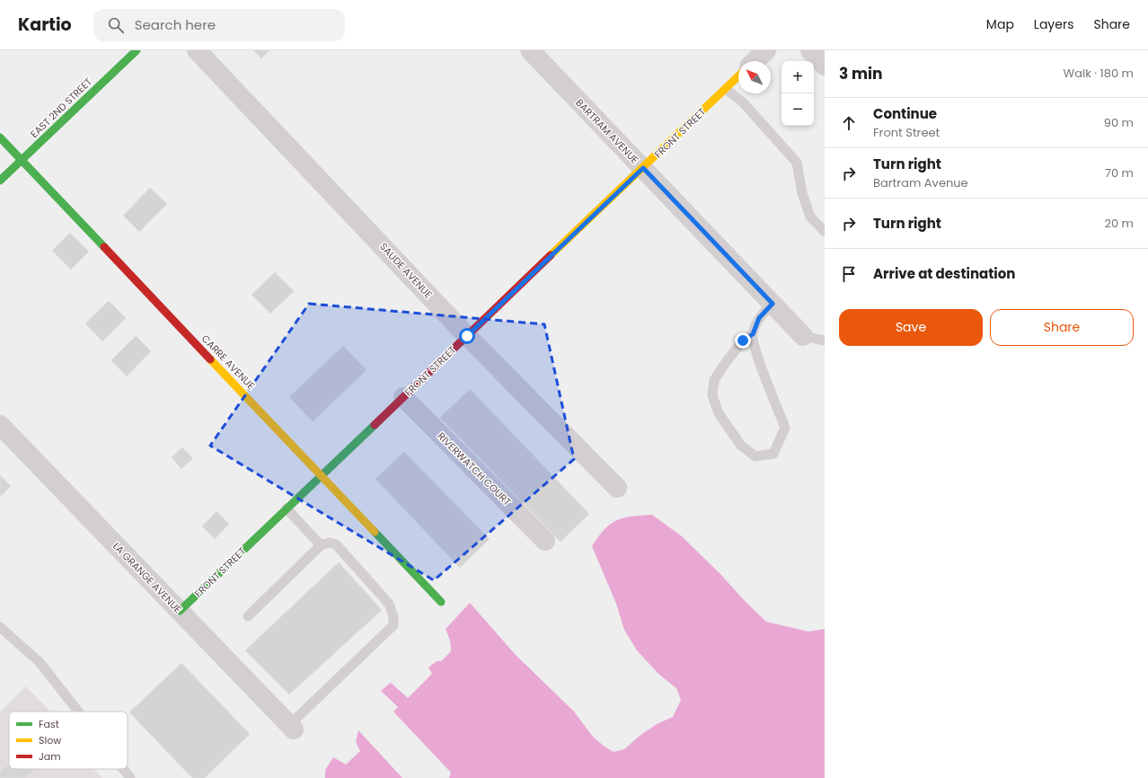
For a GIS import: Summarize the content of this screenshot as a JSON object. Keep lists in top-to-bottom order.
{
  "streets": {
    "street": [
      "EAST 2ND STREET",
      "BARTRAM AVENUE",
      "FRONT STREET",
      "SAUDE AVENUE",
      "CARRE AVENUE",
      "RIVERWATCH COURT",
      "LA GRANGE AVENUE"
    ]
  },
  "crossings": [
    ["EAST 2ND STREET", "CARRE AVENUE"],
    ["BARTRAM AVENUE", "FRONT STREET"],
    ["FRONT STREET", "SAUDE AVENUE"],
    ["FRONT STREET", "CARRE AVENUE"],
    ["FRONT STREET", "RIVERWATCH COURT"],
    ["FRONT STREET", "LA GRANGE AVENUE"]
  ],
  "legend": ["Fast", "Slow", "Jam"],
  "north": "top left",
  "page": {
    "header": "Kartio",
    "search": "Search here",
    "nav": ["Map", "Layers", "Share"],
    "heading": ["3 min", "Walk · 180 m"],
    "map_buttons": ["+", "−"],
    "list": [
      ["Continue", "Front Street", "90 m"],
      ["Turn right", "Bartram Avenue", "70 m"],
      ["Turn right", "20 m"],
      "Arrive at destination"
    ],
    "buttons": ["Save", "Share"]
  }
}
